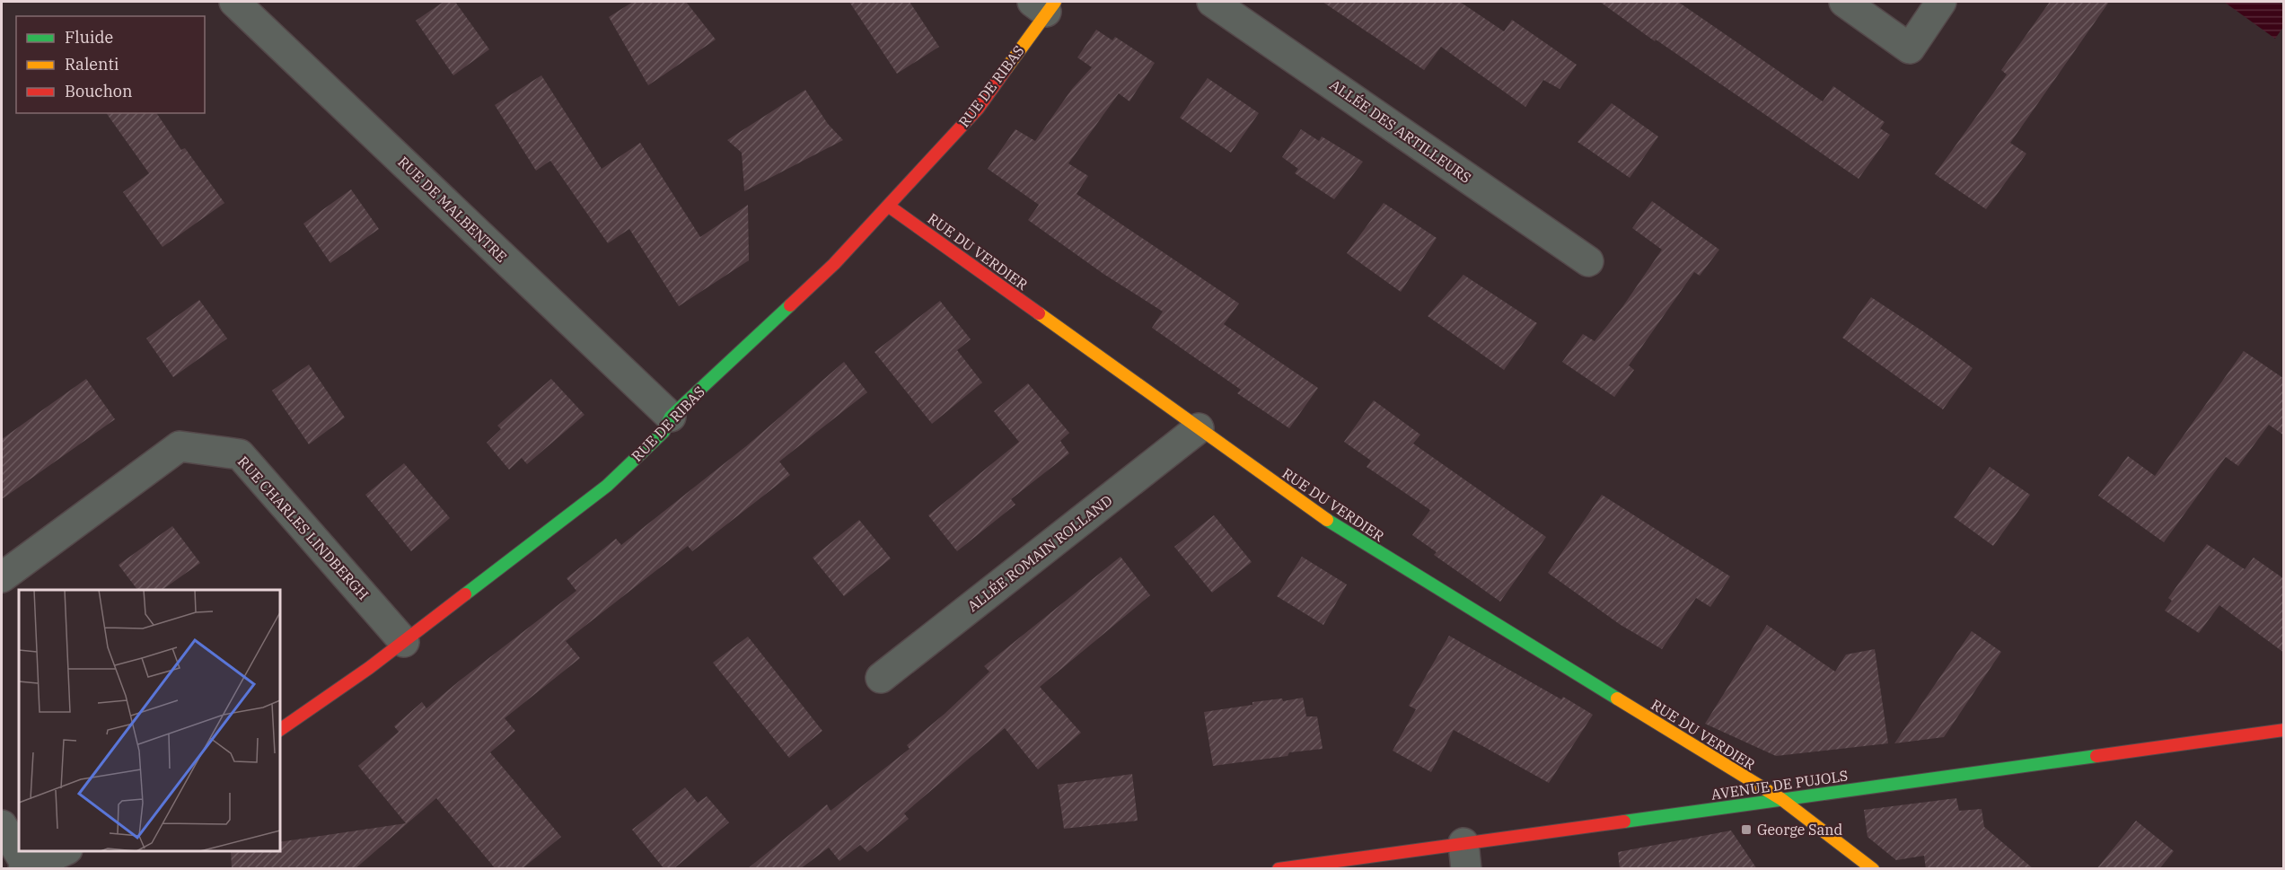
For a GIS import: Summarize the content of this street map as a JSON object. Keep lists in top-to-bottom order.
{
  "streets": {
    "street": [
      "RUE DE RIBAS",
      "ALLÉE DES ARTILLEURS",
      "RUE DE MALBENTRE",
      "RUE DU VERDIER",
      "RUE CHARLES LINDBERGH",
      "ALLÉE ROMAIN ROLLAND",
      "AVENUE DE PUJOLS"
    ]
  },
  "crossings": [
    ["RUE DE RIBAS", "RUE DE MALBENTRE"],
    ["RUE DE RIBAS", "RUE DU VERDIER"],
    ["RUE DE RIBAS", "RUE CHARLES LINDBERGH"],
    ["RUE DU VERDIER", "ALLÉE ROMAIN ROLLAND"],
    ["RUE DU VERDIER", "AVENUE DE PUJOLS"]
  ],
  "places": {
    "transit": ["George Sand"]
  },
  "legend": ["Fluide", "Ralenti", "Bouchon"]
}
